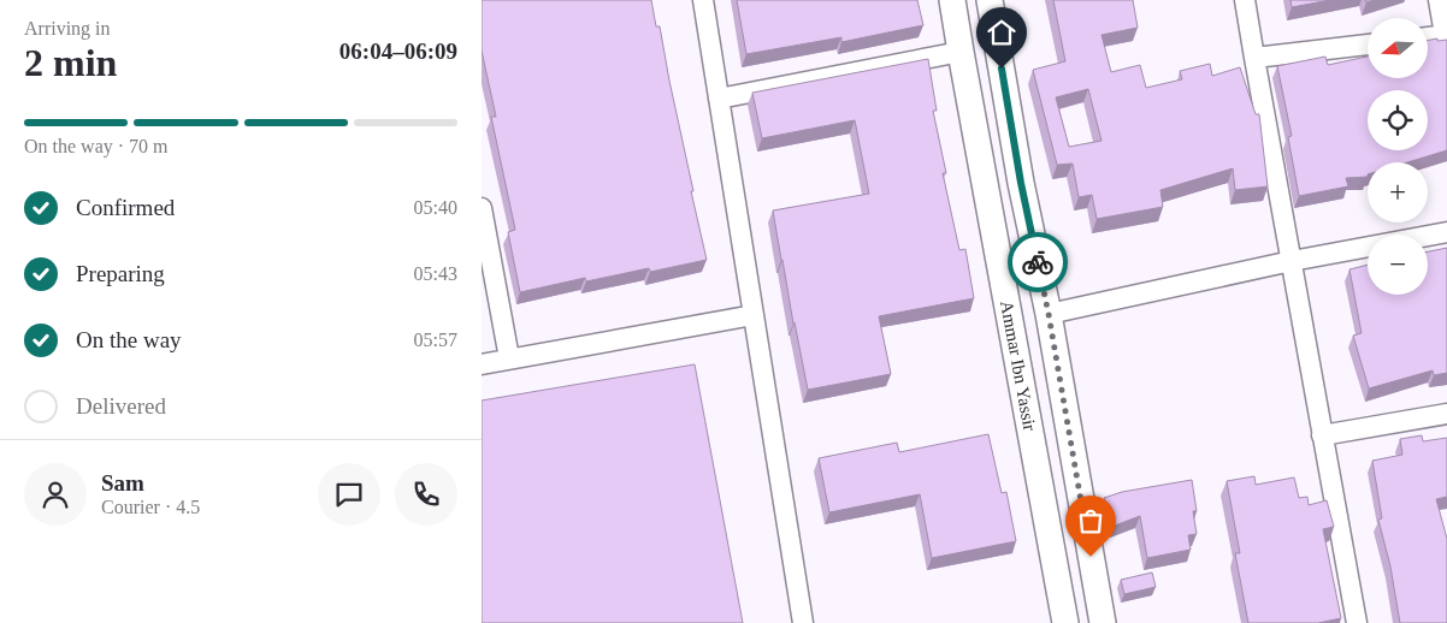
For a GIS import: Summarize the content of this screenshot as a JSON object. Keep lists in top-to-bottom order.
{
  "streets": {
    "street": ["Ammar Ibn Yassir"]
  },
  "north": "left",
  "page": {
    "heading": ["2 min", "Arriving in", "06:04–06:09"],
    "panel": ["Sam", "Courier · 4.5"],
    "map_buttons": ["+", "−"],
    "bar": "On the way · 70 m",
    "list": [
      ["Confirmed", "05:40"],
      ["Preparing", "05:43"],
      ["On the way", "05:57"],
      "Delivered"
    ]
  }
}
